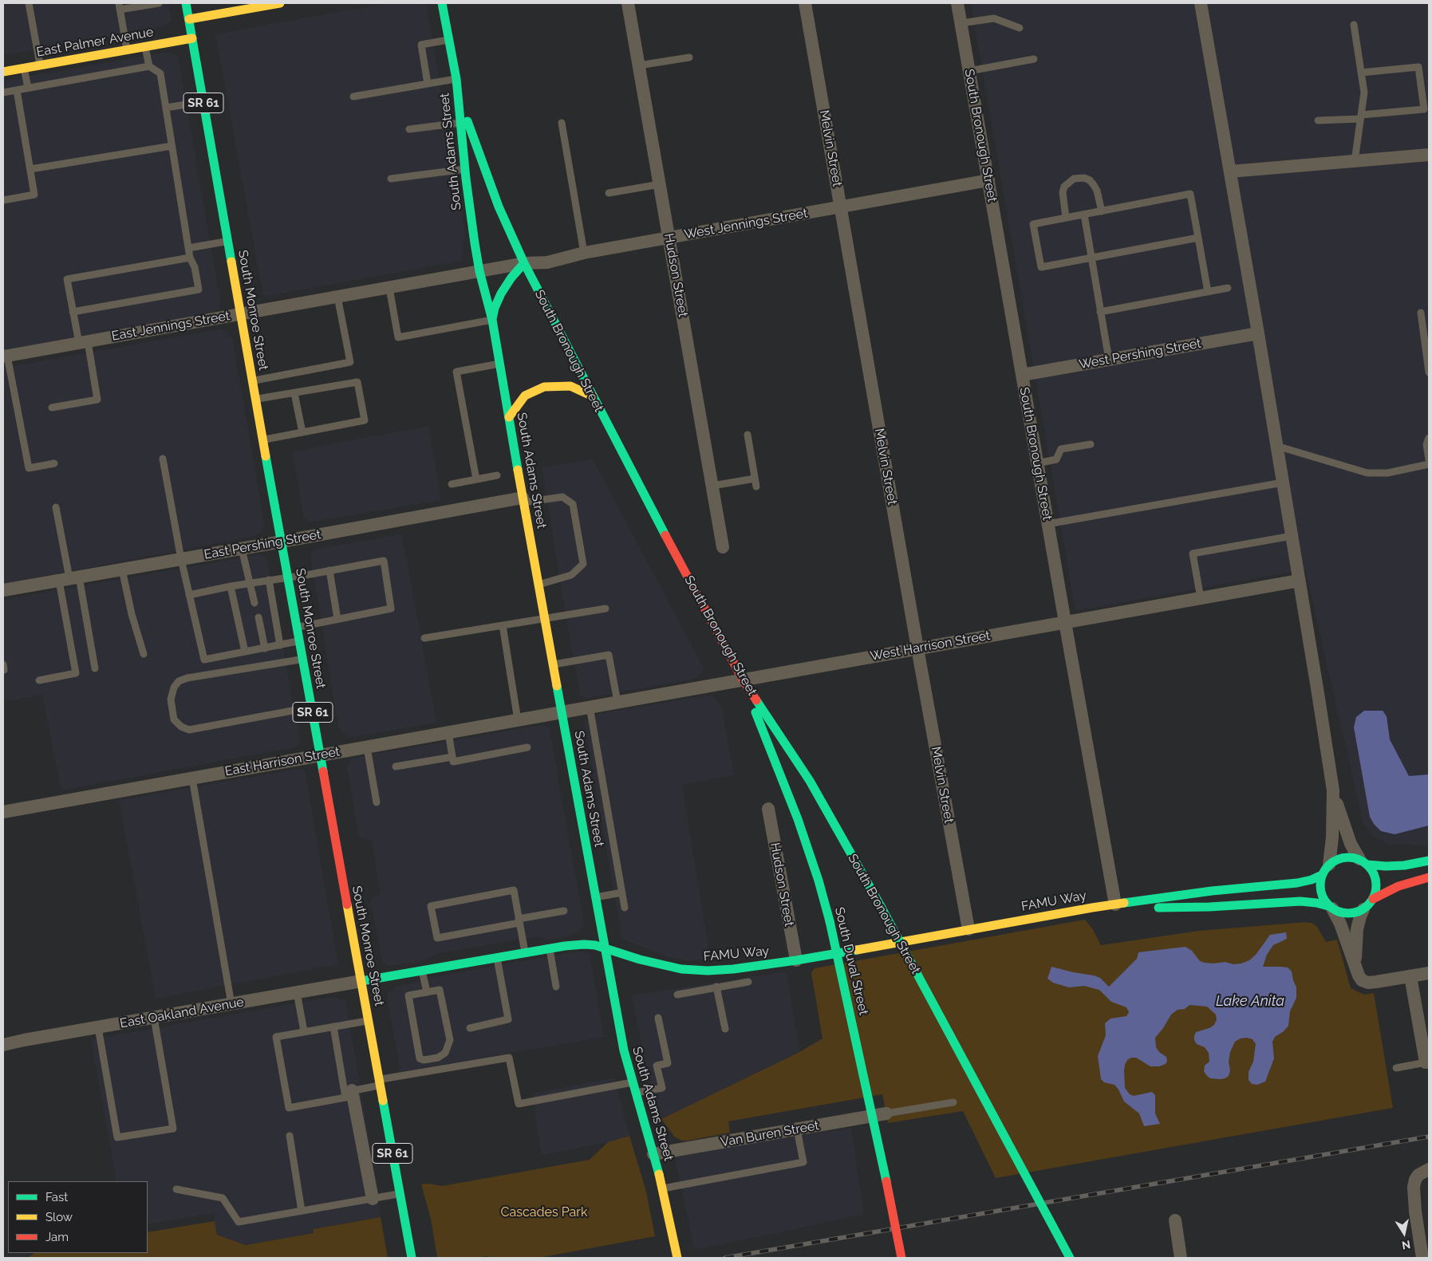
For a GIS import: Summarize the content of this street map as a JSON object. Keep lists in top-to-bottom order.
{
  "streets": {
    "main road": [
      "East Palmer Avenue",
      "SR 61",
      "South Bronough Street",
      "South Adams Street",
      "South Monroe Street",
      "FAMU Way",
      "South Duval Street"
    ],
    "street": [
      "Melvin Street",
      "West Jennings Street",
      "Hudson Street",
      "East Jennings Street",
      "West Pershing Street",
      "East Pershing Street",
      "West Harrison Street",
      "East Harrison Street",
      "East Oakland Avenue",
      "Van Buren Street"
    ]
  },
  "crossings": [
    ["East Palmer Avenue", "South Monroe Street"],
    ["South Bronough Street", "South Adams Street"],
    ["South Bronough Street", "West Jennings Street"],
    ["South Bronough Street", "West Pershing Street"],
    ["South Bronough Street", "West Harrison Street"],
    ["South Bronough Street", "FAMU Way"],
    ["South Bronough Street", "South Duval Street"],
    ["Melvin Street", "West Jennings Street"],
    ["Melvin Street", "West Harrison Street"],
    ["Melvin Street", "FAMU Way"],
    ["South Adams Street", "West Jennings Street"],
    ["South Adams Street", "East Jennings Street"],
    ["South Adams Street", "East Pershing Street"],
    ["South Adams Street", "West Harrison Street"],
    ["South Adams Street", "East Harrison Street"],
    ["South Adams Street", "FAMU Way"],
    ["South Adams Street", "Van Buren Street"],
    ["West Jennings Street", "Hudson Street"],
    ["West Jennings Street", "East Jennings Street"],
    ["Hudson Street", "FAMU Way"],
    ["South Monroe Street", "East Jennings Street"],
    ["South Monroe Street", "East Pershing Street"],
    ["South Monroe Street", "East Harrison Street"],
    ["South Monroe Street", "FAMU Way"],
    ["South Monroe Street", "East Oakland Avenue"],
    ["West Harrison Street", "East Harrison Street"],
    ["West Harrison Street", "South Duval Street"],
    ["FAMU Way", "East Oakland Avenue"]
  ],
  "water": ["Lake Anita"],
  "parks": ["Cascades Park"],
  "legend": ["Fast", "Slow", "Jam"],
  "north": "bottom"
}
